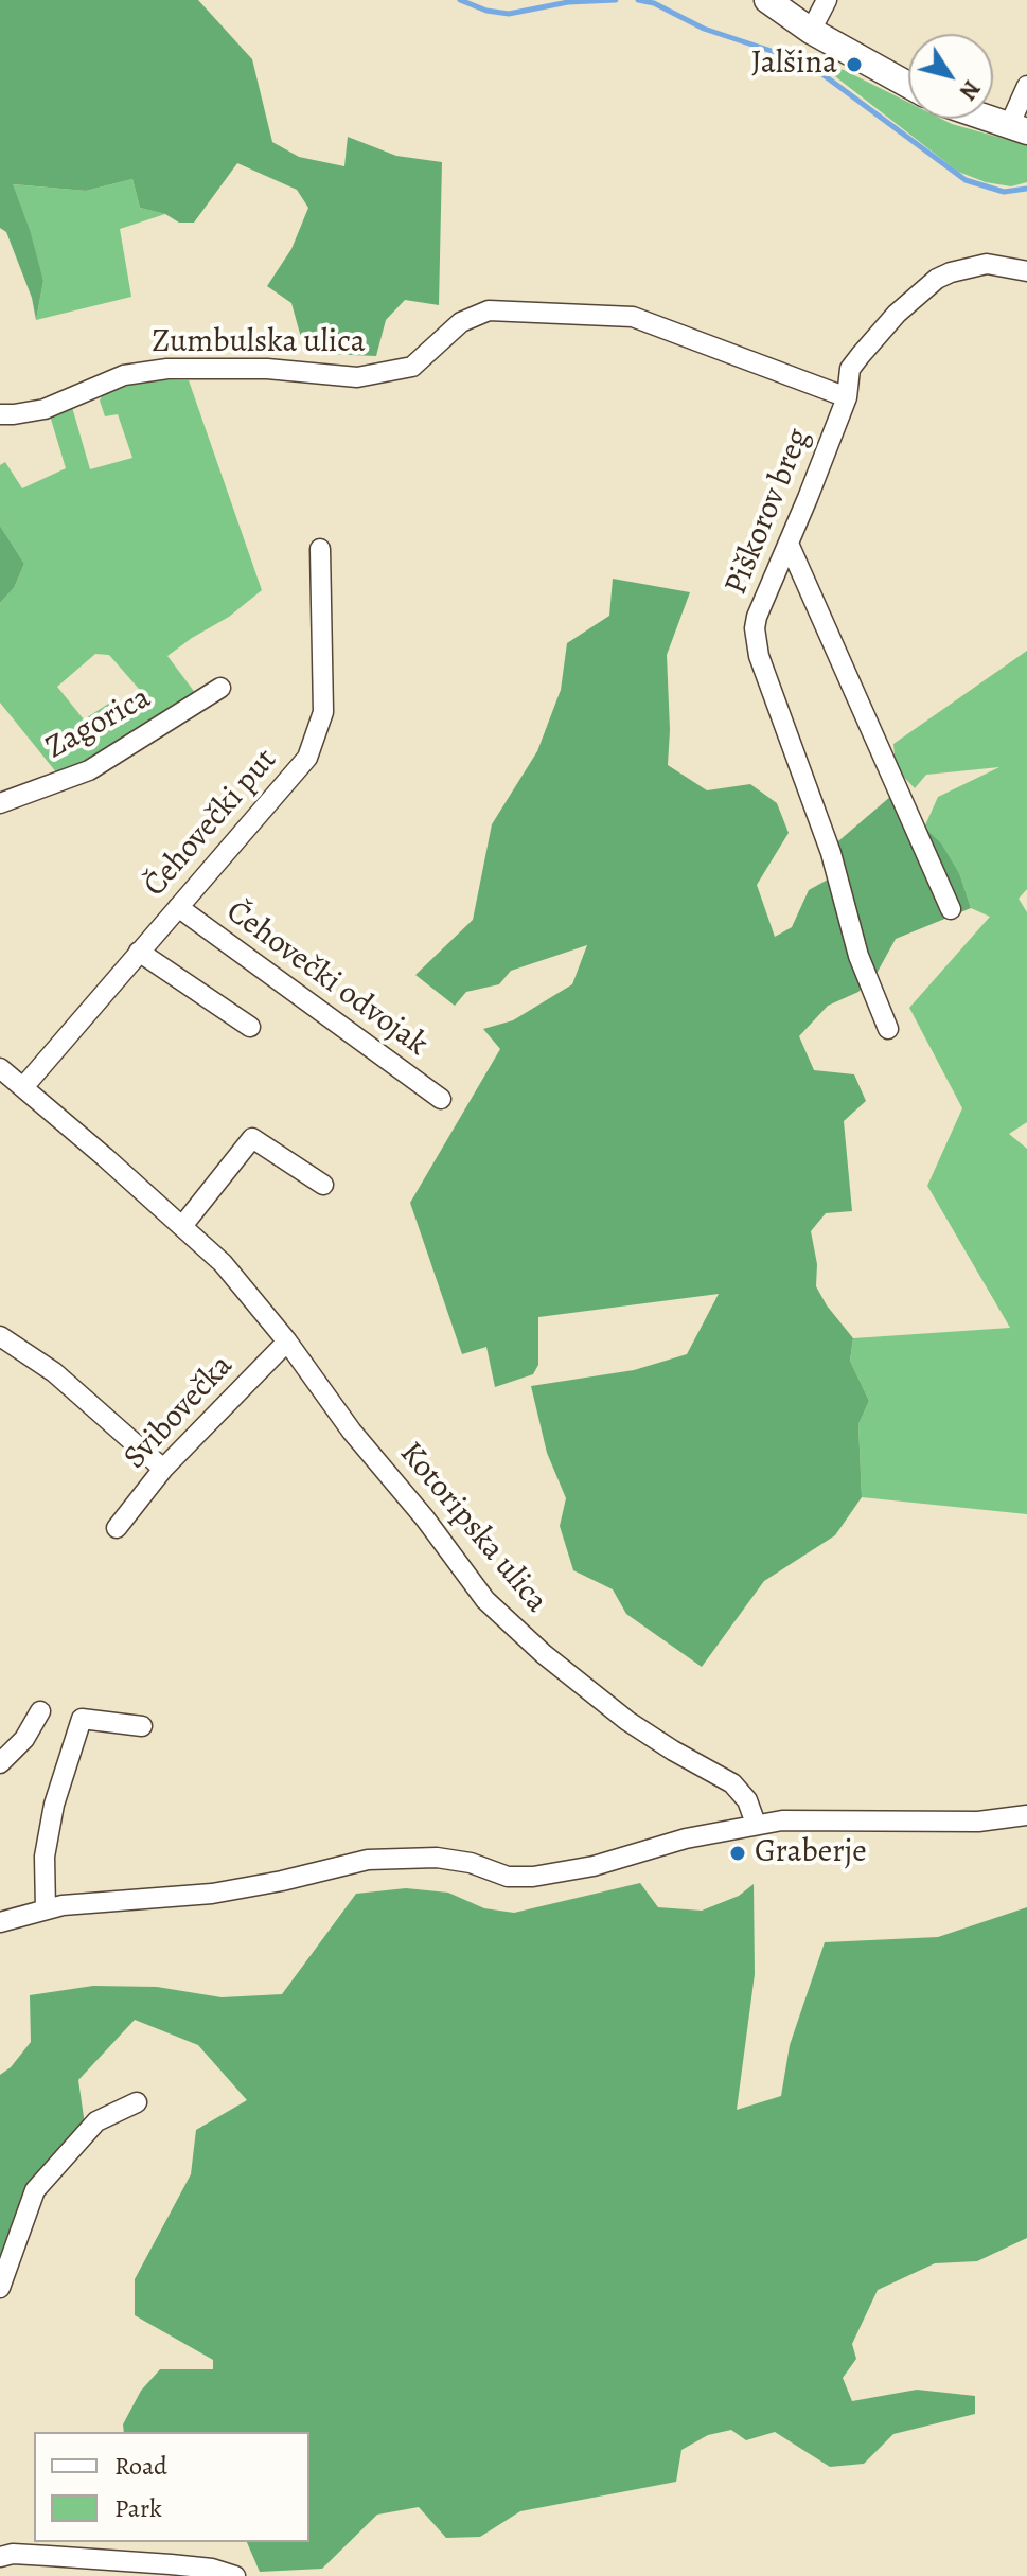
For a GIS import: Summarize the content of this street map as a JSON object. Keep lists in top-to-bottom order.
{
  "streets": {
    "street": [
      "Zumbulska ulica",
      "Piškorov breg",
      "Zagorica",
      "Čehovečki put",
      "Čehovečki odvojak",
      "Svibovečka",
      "Kotoripska ulica"
    ]
  },
  "crossings": [
    ["Zumbulska ulica", "Piškorov breg"],
    ["Čehovečki put", "Čehovečki odvojak"],
    ["Čehovečki put", "Kotoripska ulica"],
    ["Svibovečka", "Kotoripska ulica"]
  ],
  "places": ["Jalšina", "Graberje"],
  "legend": ["Road", "Park"],
  "north": "bottom right"
}
